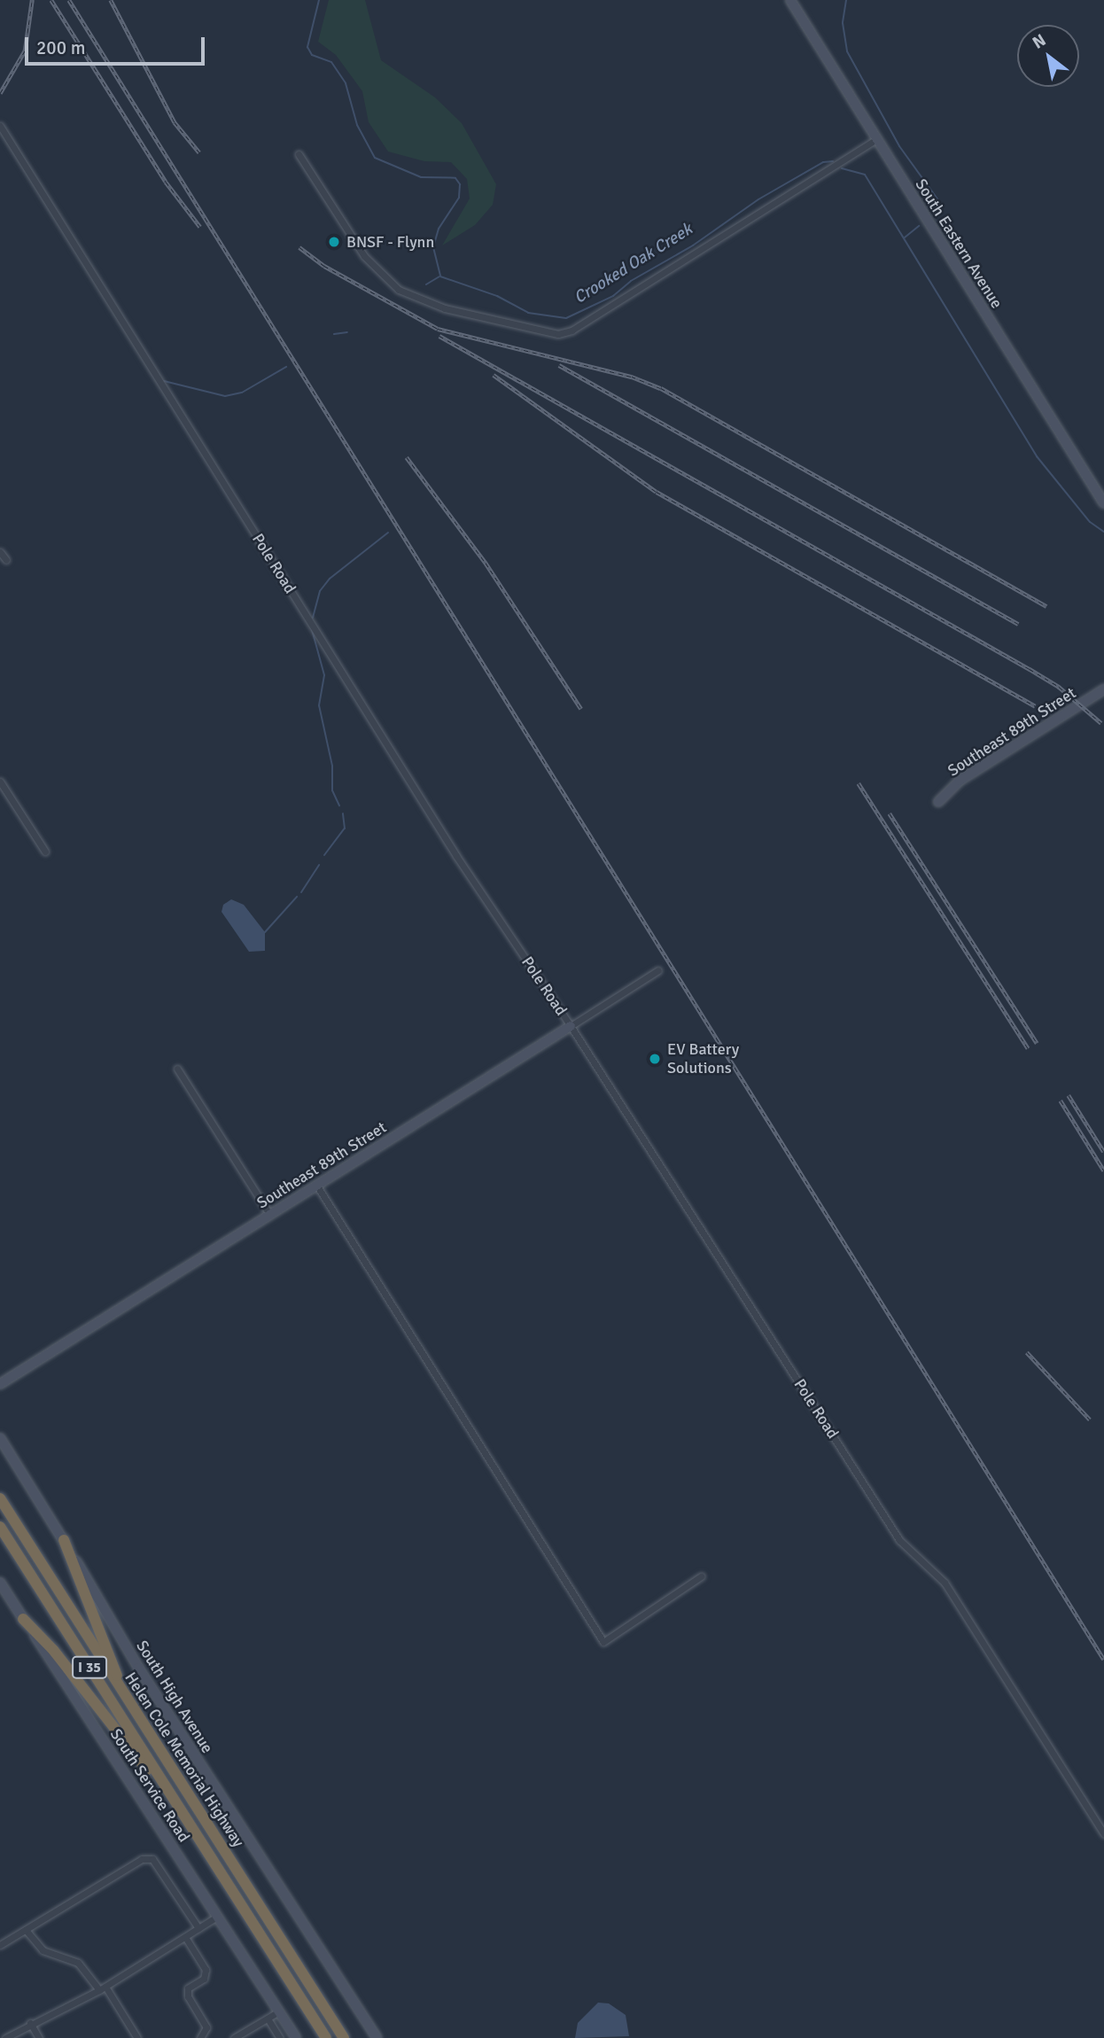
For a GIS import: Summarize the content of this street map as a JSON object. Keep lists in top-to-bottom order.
{
  "streets": {
    "highway": ["I 35", "Helen Cole Memorial Highway"],
    "main road": [
      "South Eastern Avenue",
      "Southeast 89th Street",
      "South High Avenue",
      "South Service Road"
    ],
    "street": ["Pole Road"]
  },
  "crossings": [
    ["Pole Road", "Southeast 89th Street"]
  ],
  "water": ["Crooked Oak Creek"],
  "places": ["BNSF - Flynn", "EV Battery Solutions"],
  "scale_bar": "200 m",
  "north": "top left"
}
